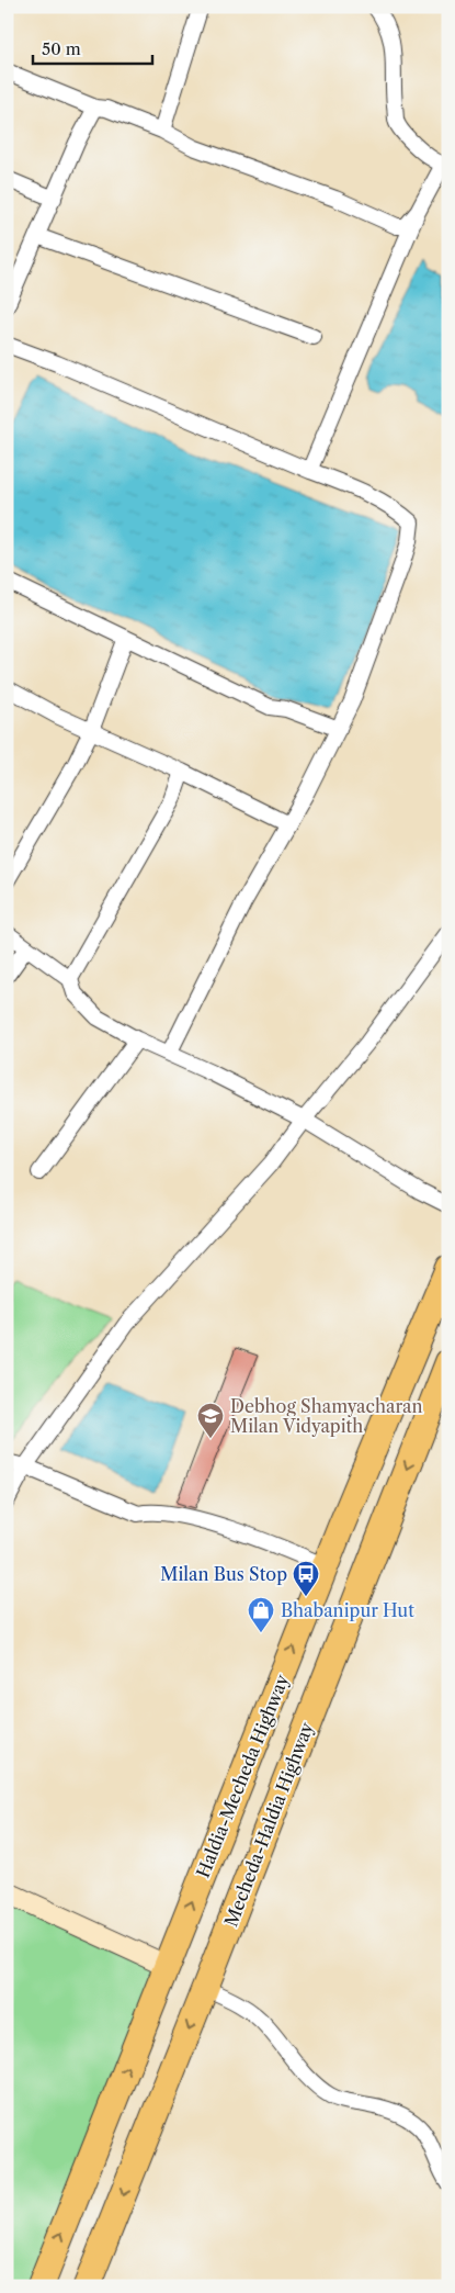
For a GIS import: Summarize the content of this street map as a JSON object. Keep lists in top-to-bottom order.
{
  "streets": {
    "highway": ["Haldia-Mecheda Highway", "Mecheda-Haldia Highway"]
  },
  "one_way": ["Haldia-Mecheda Highway", "Mecheda-Haldia Highway"],
  "places": {
    "school or university": ["Debhog Shamyacharan Milan Vidyapith"],
    "bus stop": ["Milan Bus Stop"],
    "shop": ["Bhabanipur Hut"]
  },
  "scale_bar": "50 m"
}
